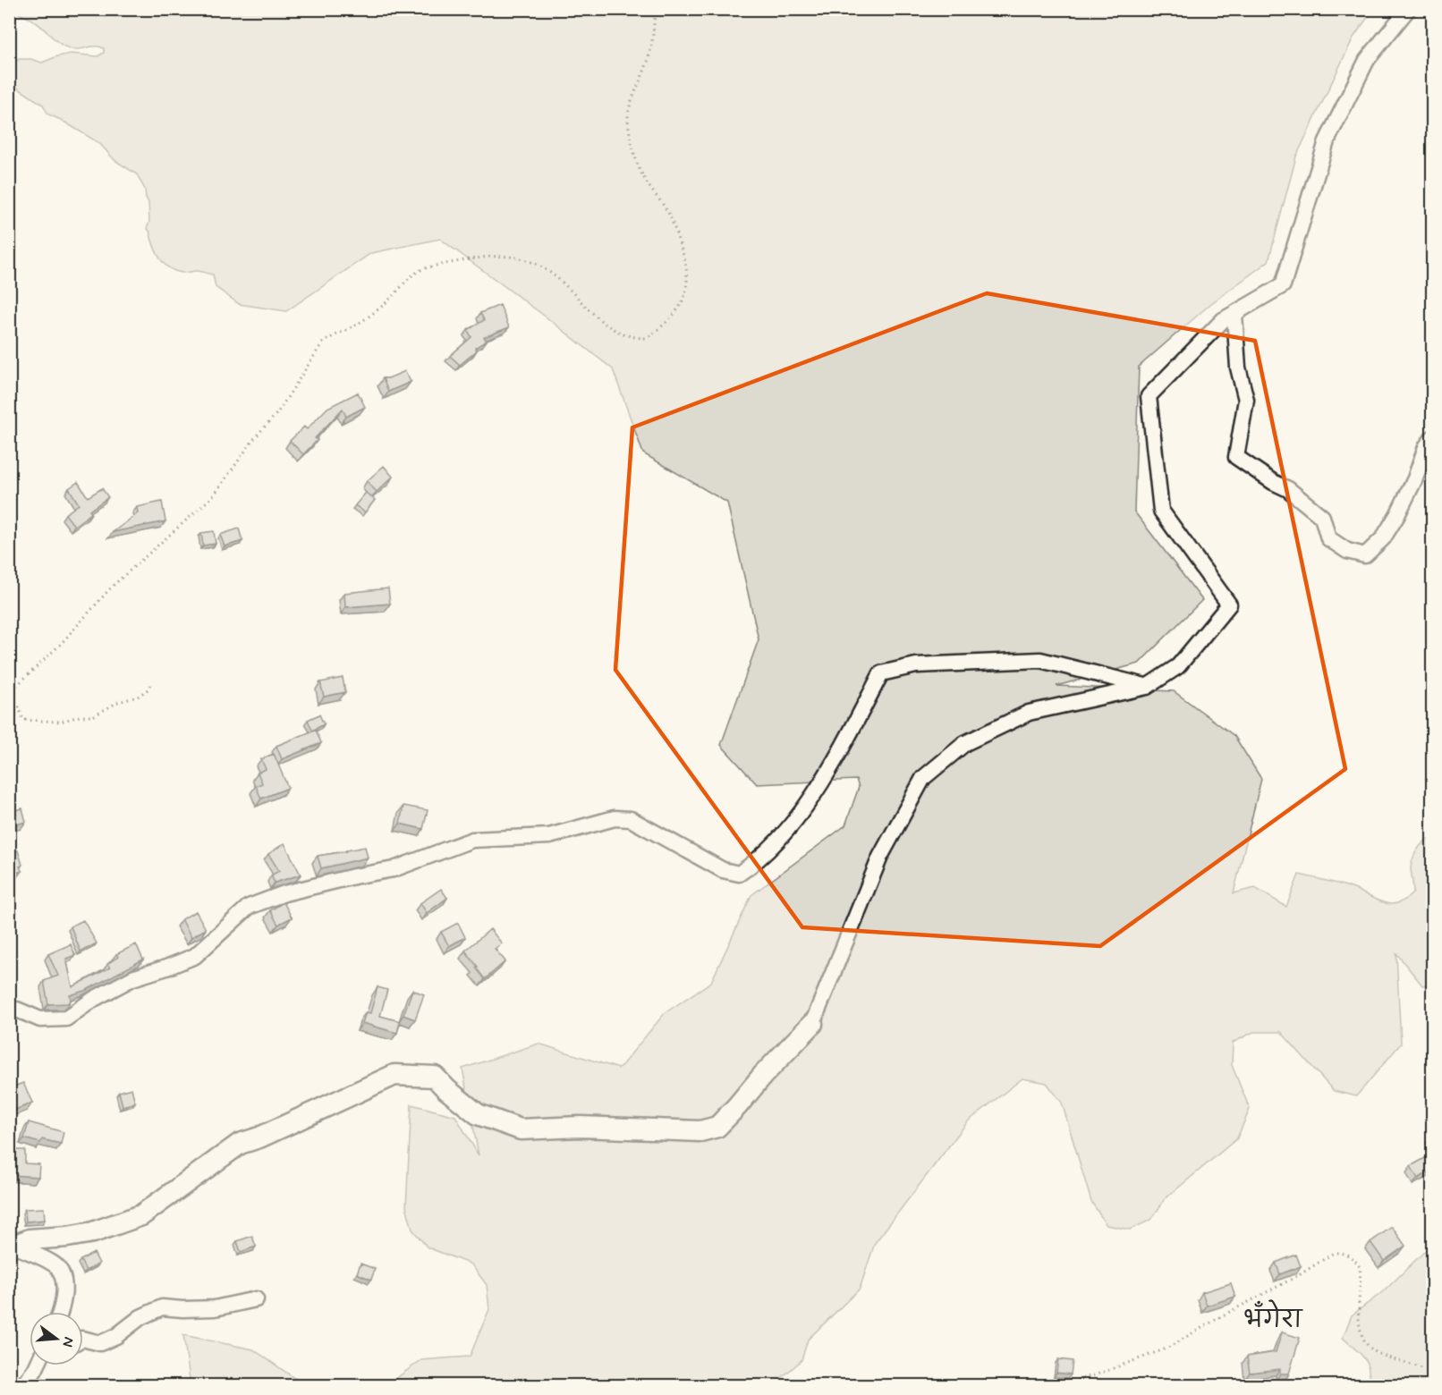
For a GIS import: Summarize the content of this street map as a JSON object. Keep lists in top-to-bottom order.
{
  "districts": ["भँगेरा"],
  "north": "right"
}
